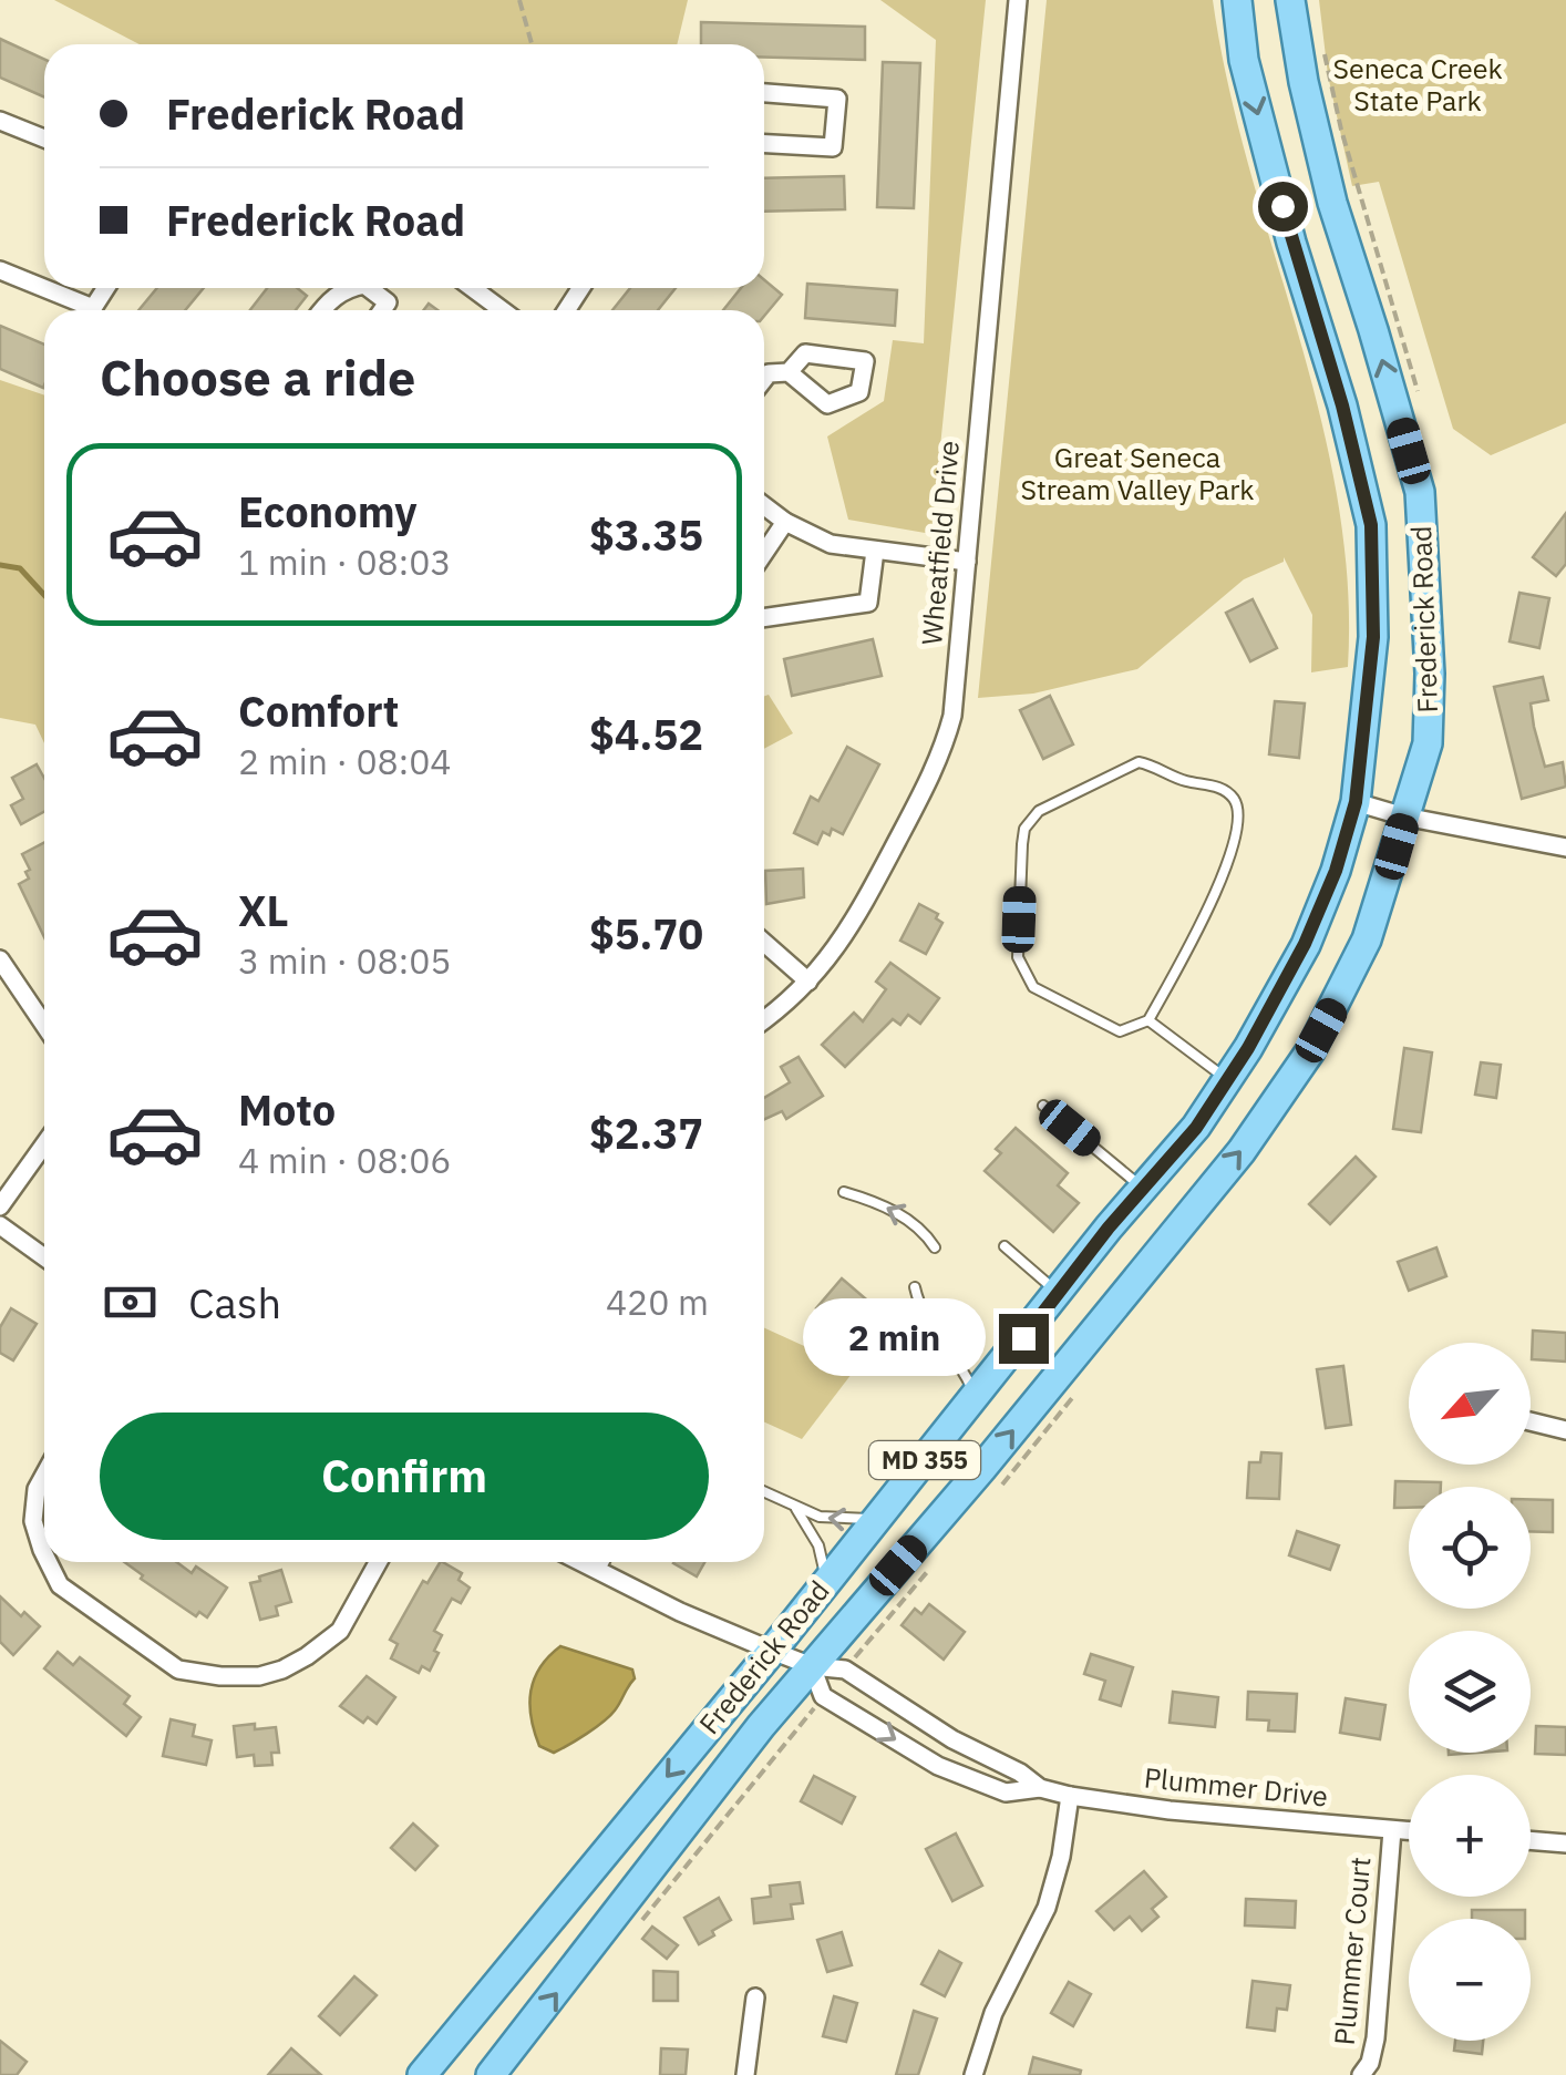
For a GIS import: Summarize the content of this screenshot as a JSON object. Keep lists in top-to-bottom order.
{
  "streets": {
    "main road": ["Frederick Road", "MD 355"],
    "street": ["Wheatfield Drive", "Plummer Drive", "Plummer Court"]
  },
  "crossings": [
    ["Frederick Road", "Plummer Drive"],
    ["Plummer Drive", "Plummer Court"]
  ],
  "parks": ["Seneca Creek State Park", "Great Seneca Stream Valley Park"],
  "north": "bottom left",
  "page": {
    "banner": ["Frederick Road", "Frederick Road"],
    "heading": "Choose a ride",
    "list": [
      {
        "name": "Economy",
        "note": "1 min · 08:03",
        "value": "$3.35"
      },
      {
        "name": "Comfort",
        "note": "2 min · 08:04",
        "value": "$4.52"
      },
      {
        "name": "XL",
        "note": "3 min · 08:05",
        "value": "$5.70"
      },
      {
        "name": "Moto",
        "note": "4 min · 08:06",
        "value": "$2.37"
      }
    ],
    "pay": ["Cash", "420 m"],
    "bubble": "2 min",
    "map_buttons": ["+", "−"],
    "buttons": "Confirm"
  }
}
